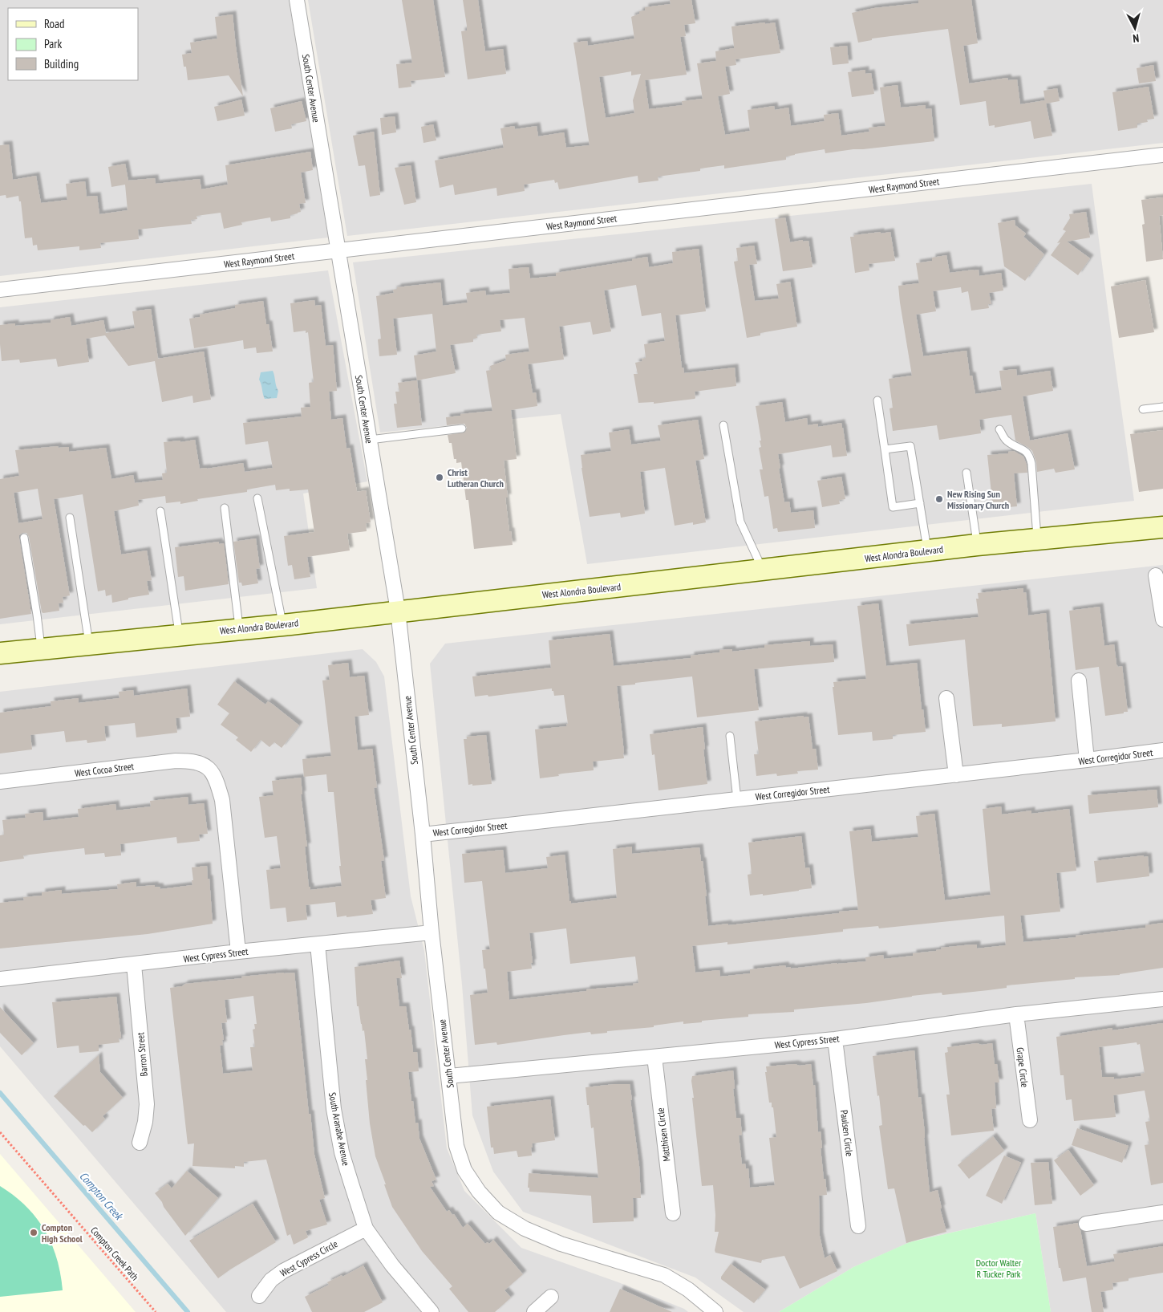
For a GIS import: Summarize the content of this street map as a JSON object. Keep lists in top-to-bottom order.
{
  "streets": {
    "main road": ["West Alondra Boulevard"],
    "street": [
      "South Center Avenue",
      "West Raymond Street",
      "West Corregidor Street",
      "West Cocoa Street",
      "West Cypress Street",
      "Barron Street",
      "Grape Circle",
      "South Aranabe Avenue",
      "Paulsen Circle",
      "Matthisen Circle",
      "West Cypress Circle"
    ],
    "path": ["Compton Creek Path"]
  },
  "crossings": [
    ["South Center Avenue", "West Raymond Street"],
    ["South Center Avenue", "West Alondra Boulevard"],
    ["South Center Avenue", "West Corregidor Street"],
    ["South Center Avenue", "West Cypress Street"],
    ["West Cocoa Street", "West Cypress Street"],
    ["West Cypress Street", "Barron Street"],
    ["West Cypress Street", "Grape Circle"],
    ["West Cypress Street", "South Aranabe Avenue"],
    ["West Cypress Street", "Paulsen Circle"],
    ["West Cypress Street", "Matthisen Circle"],
    ["South Aranabe Avenue", "West Cypress Circle"]
  ],
  "water": ["Compton Creek"],
  "parks": ["Doctor Walter R Tucker Park"],
  "places": ["Christ Lutheran Church", "New Rising Sun Missionary Church", "Compton High School"],
  "legend": ["Road", "Park", "Building"],
  "north": "bottom"
}
